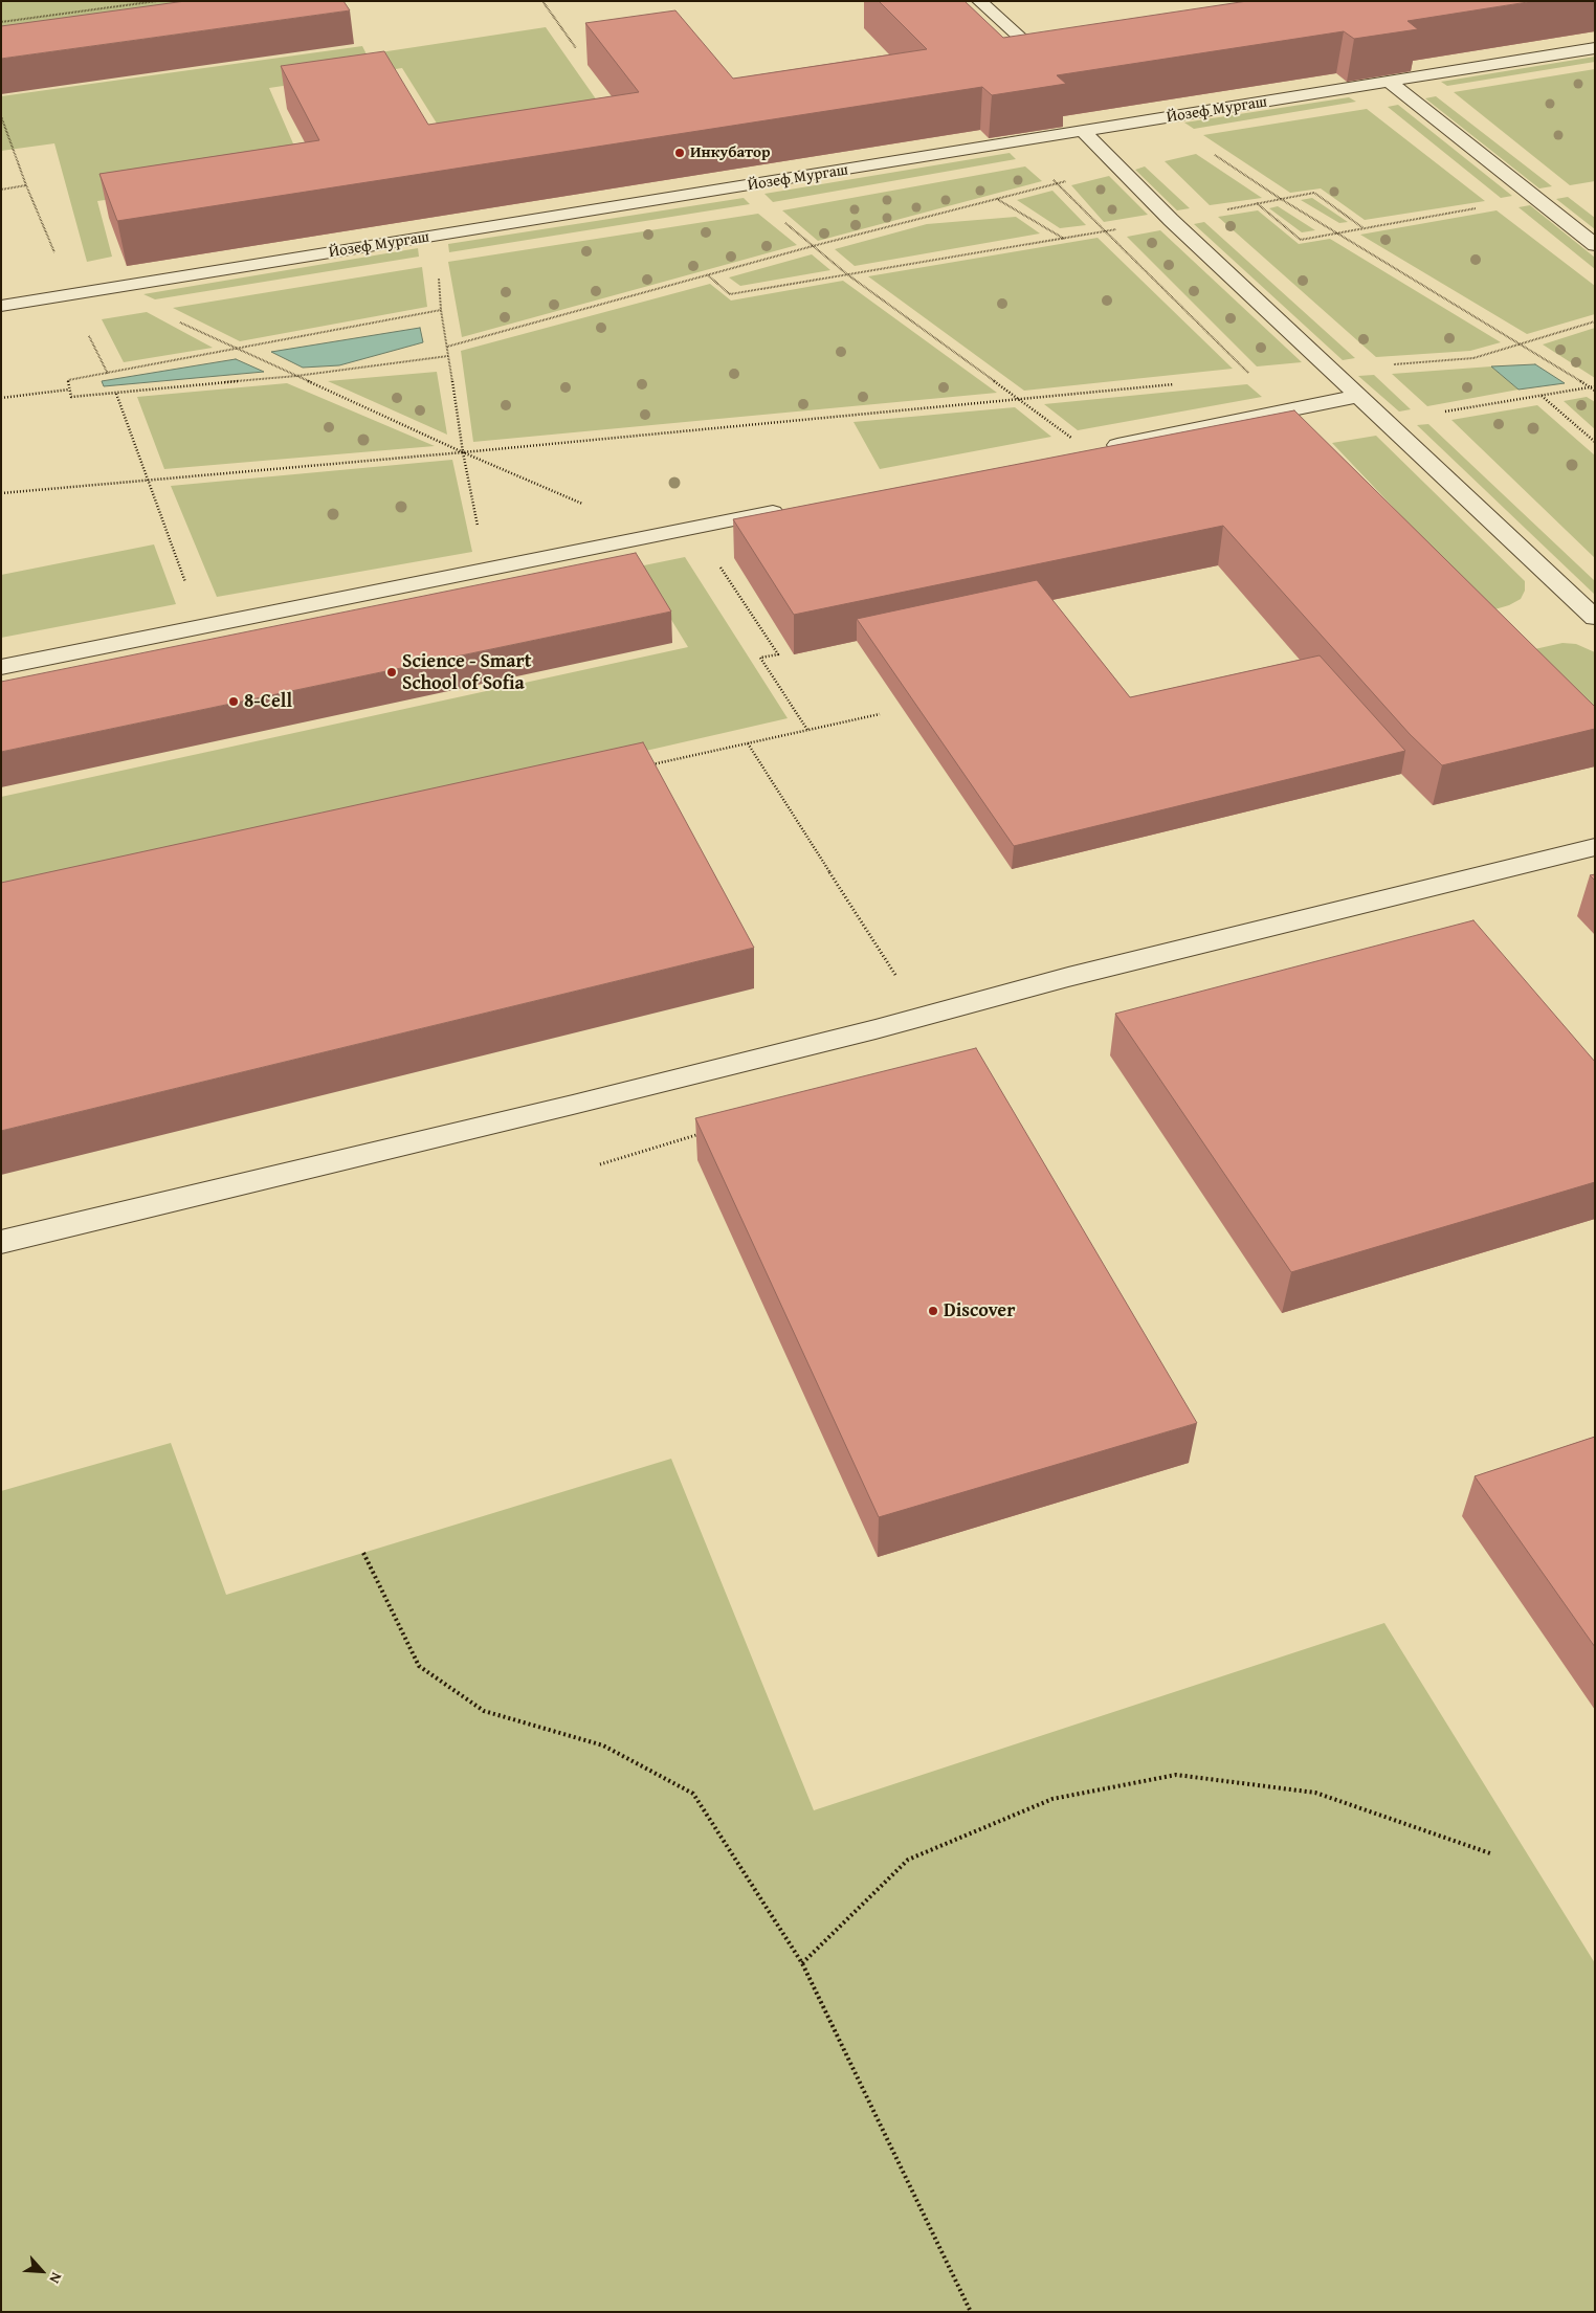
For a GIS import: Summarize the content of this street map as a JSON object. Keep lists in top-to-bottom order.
{
  "streets": {
    "lane": ["Йозеф Мургаш"]
  },
  "places": [
    "Инкубатор",
    "Science - Smart School of Sofia",
    "8-Cell",
    "Discover"
  ],
  "north": "bottom right"
}
